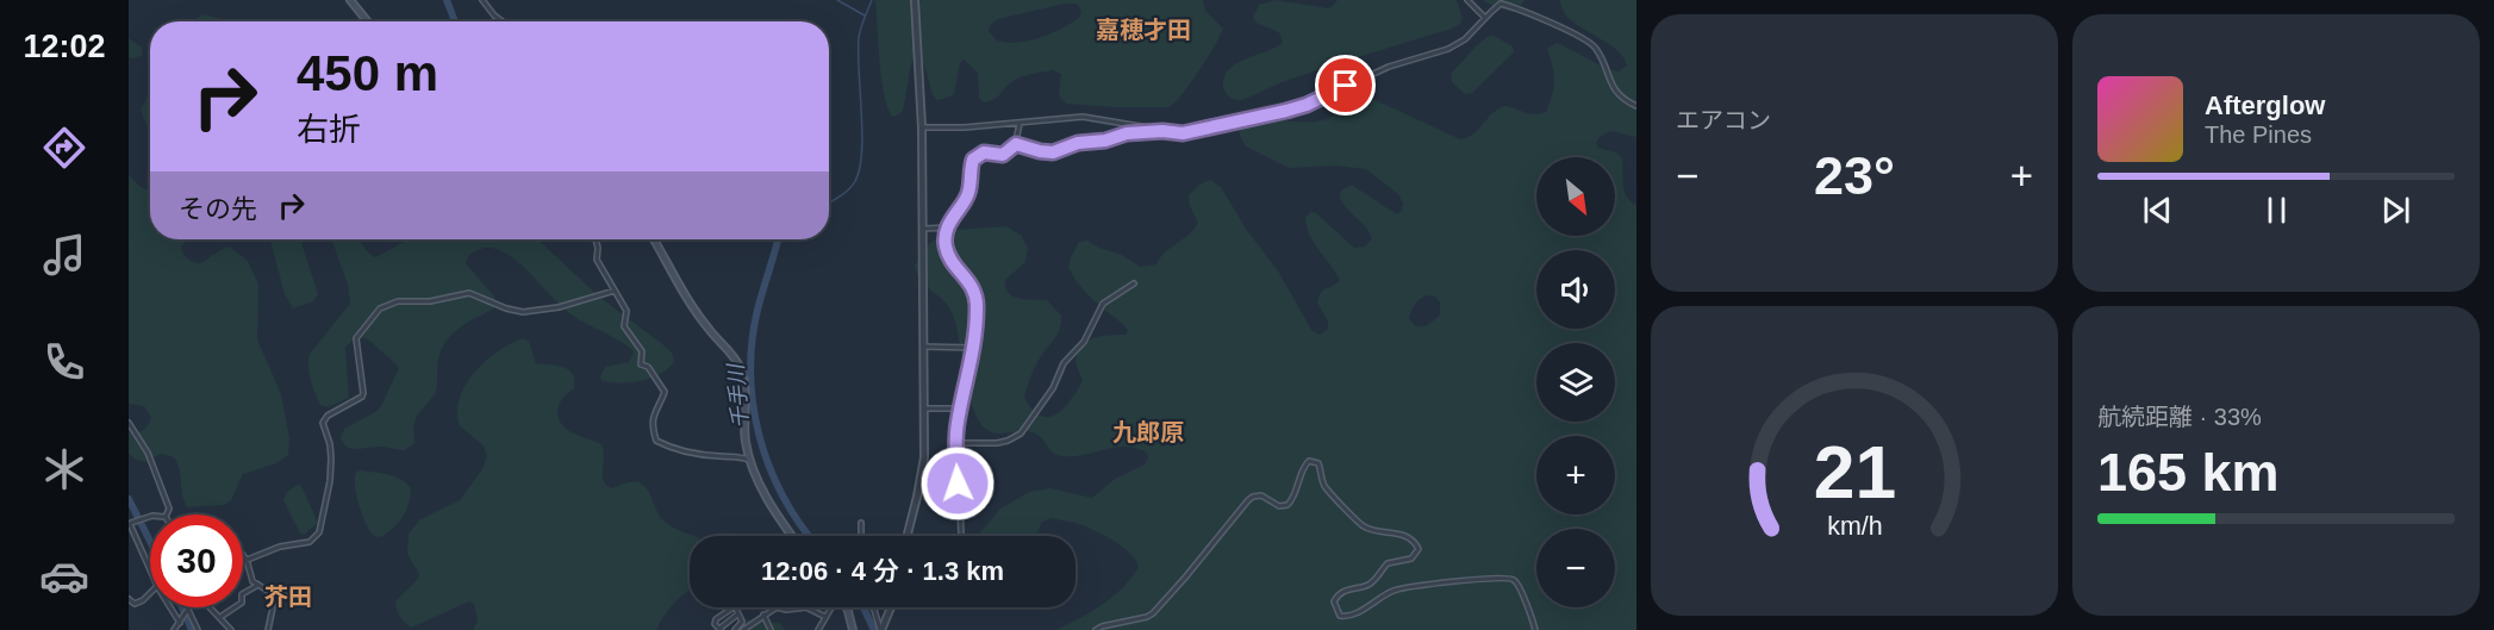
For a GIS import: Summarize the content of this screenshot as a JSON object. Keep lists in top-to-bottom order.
{
  "districts": ["嘉穂才田", "九郎原", "芥田"],
  "water": ["千手川"],
  "north": "bottom right",
  "page": {
    "tabs": "12:02",
    "tile": [
      "エアコン",
      ["航続距離 · 33%", "165 km"]
    ],
    "turn": ["450 m", "右折"],
    "song": ["Afterglow", "The Pines"],
    "heat": ["−", "23°", "+"],
    "map_buttons": ["+", "−"],
    "then": "その先",
    "limit": "30",
    "trip": "12:06 · 4 分 · 1.3 km",
    "gauge": ["21", "km/h"]
  }
}
